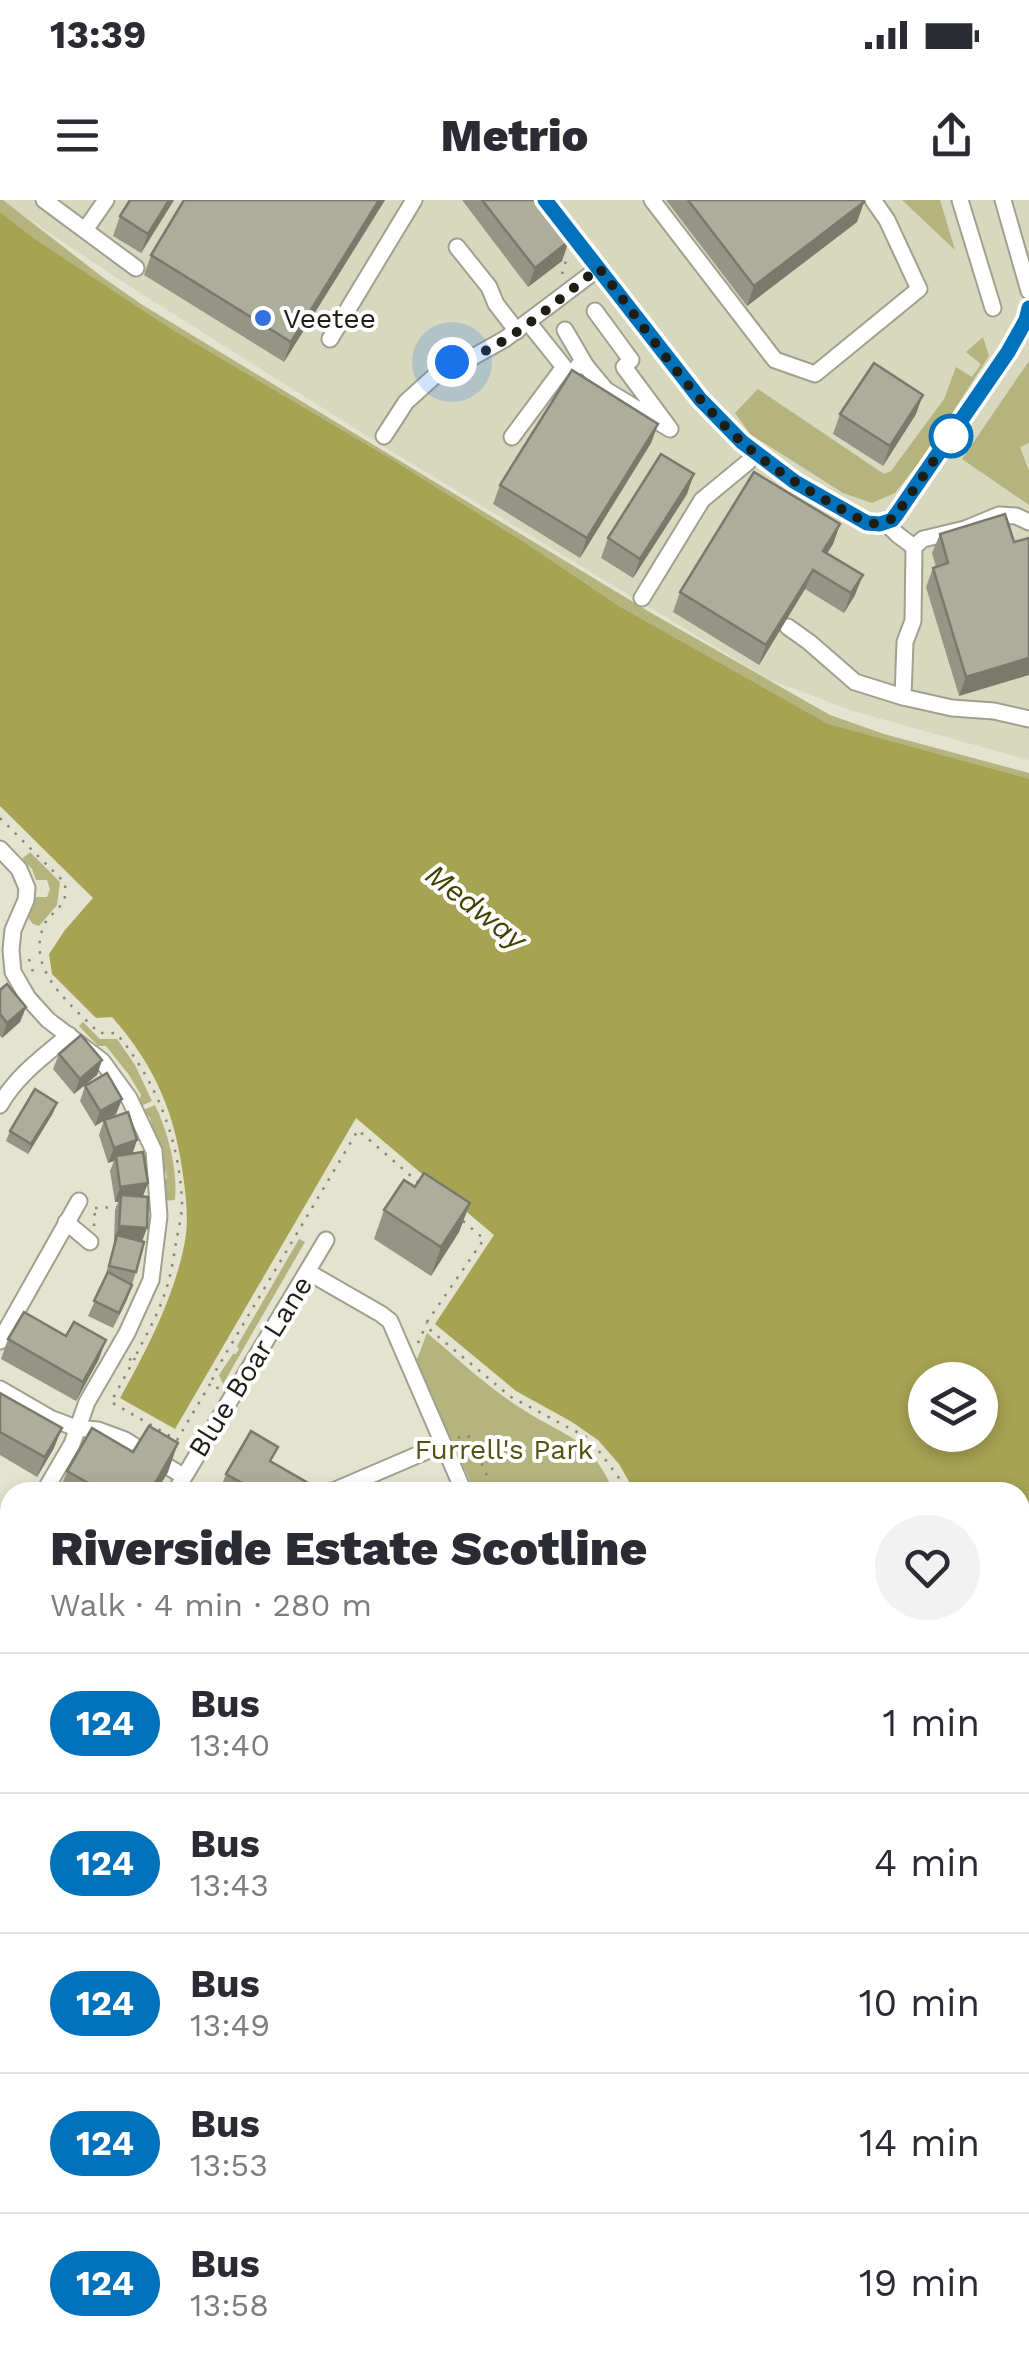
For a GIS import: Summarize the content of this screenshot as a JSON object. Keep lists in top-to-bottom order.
{
  "streets": {
    "street": ["Blue Boar Lane"]
  },
  "water": ["Medway"],
  "parks": ["Furrell's Park"],
  "places": ["Veetee"],
  "lines": ["bus line 124"],
  "page": {
    "status": "13:39",
    "header": "Metrio",
    "heading": ["Riverside Estate Scotline", "Walk · 4 min · 280 m"],
    "list": [
      {
        "mark": "124",
        "name": "Bus",
        "note": "13:40",
        "value": "1 min"
      },
      {
        "mark": "124",
        "name": "Bus",
        "note": "13:43",
        "value": "4 min"
      },
      {
        "mark": "124",
        "name": "Bus",
        "note": "13:49",
        "value": "10 min"
      },
      {
        "mark": "124",
        "name": "Bus",
        "note": "13:53",
        "value": "14 min"
      },
      {
        "mark": "124",
        "name": "Bus",
        "note": "13:58",
        "value": "19 min"
      }
    ]
  }
}
